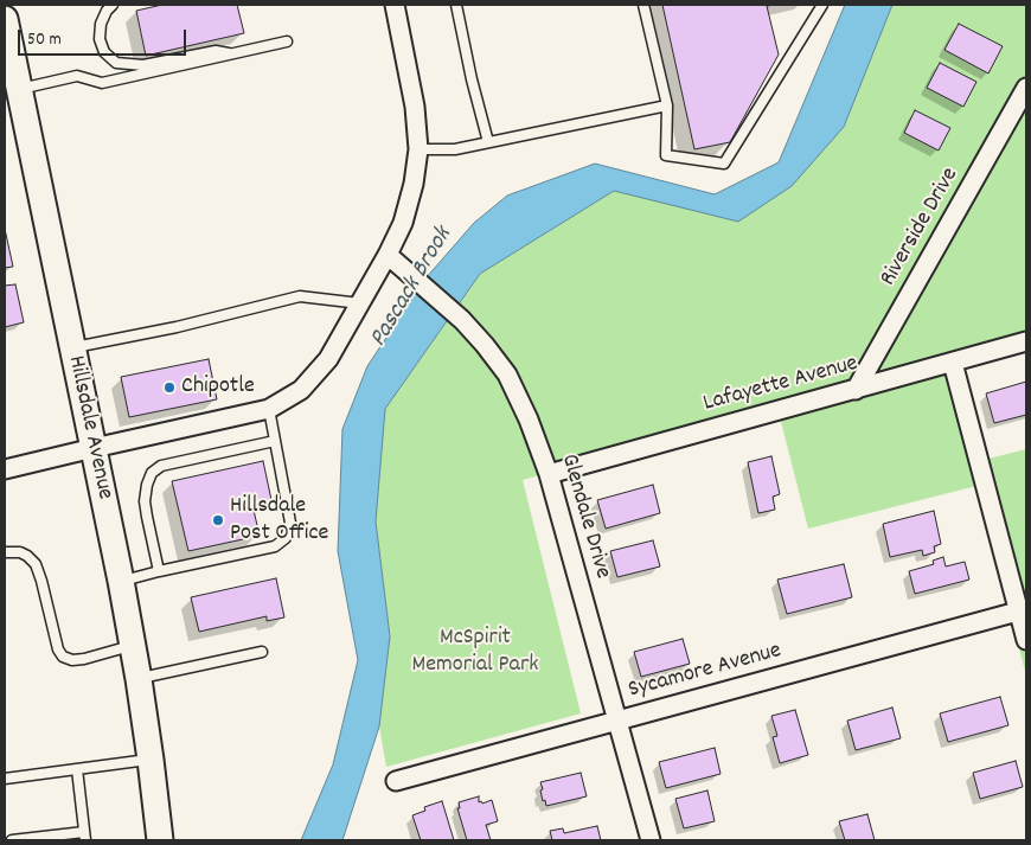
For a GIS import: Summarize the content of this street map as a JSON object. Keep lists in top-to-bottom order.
{
  "streets": {
    "street": [
      "Riverside Drive",
      "Lafayette Avenue",
      "Hillsdale Avenue",
      "Glendale Drive",
      "Sycamore Avenue"
    ]
  },
  "crossings": [
    ["Riverside Drive", "Lafayette Avenue"],
    ["Lafayette Avenue", "Glendale Drive"],
    ["Glendale Drive", "Sycamore Avenue"]
  ],
  "water": ["Pascack Brook"],
  "parks": ["McSpirit Memorial Park"],
  "places": ["Chipotle", "Hillsdale Post Office"],
  "scale_bar": "50 m"
}
